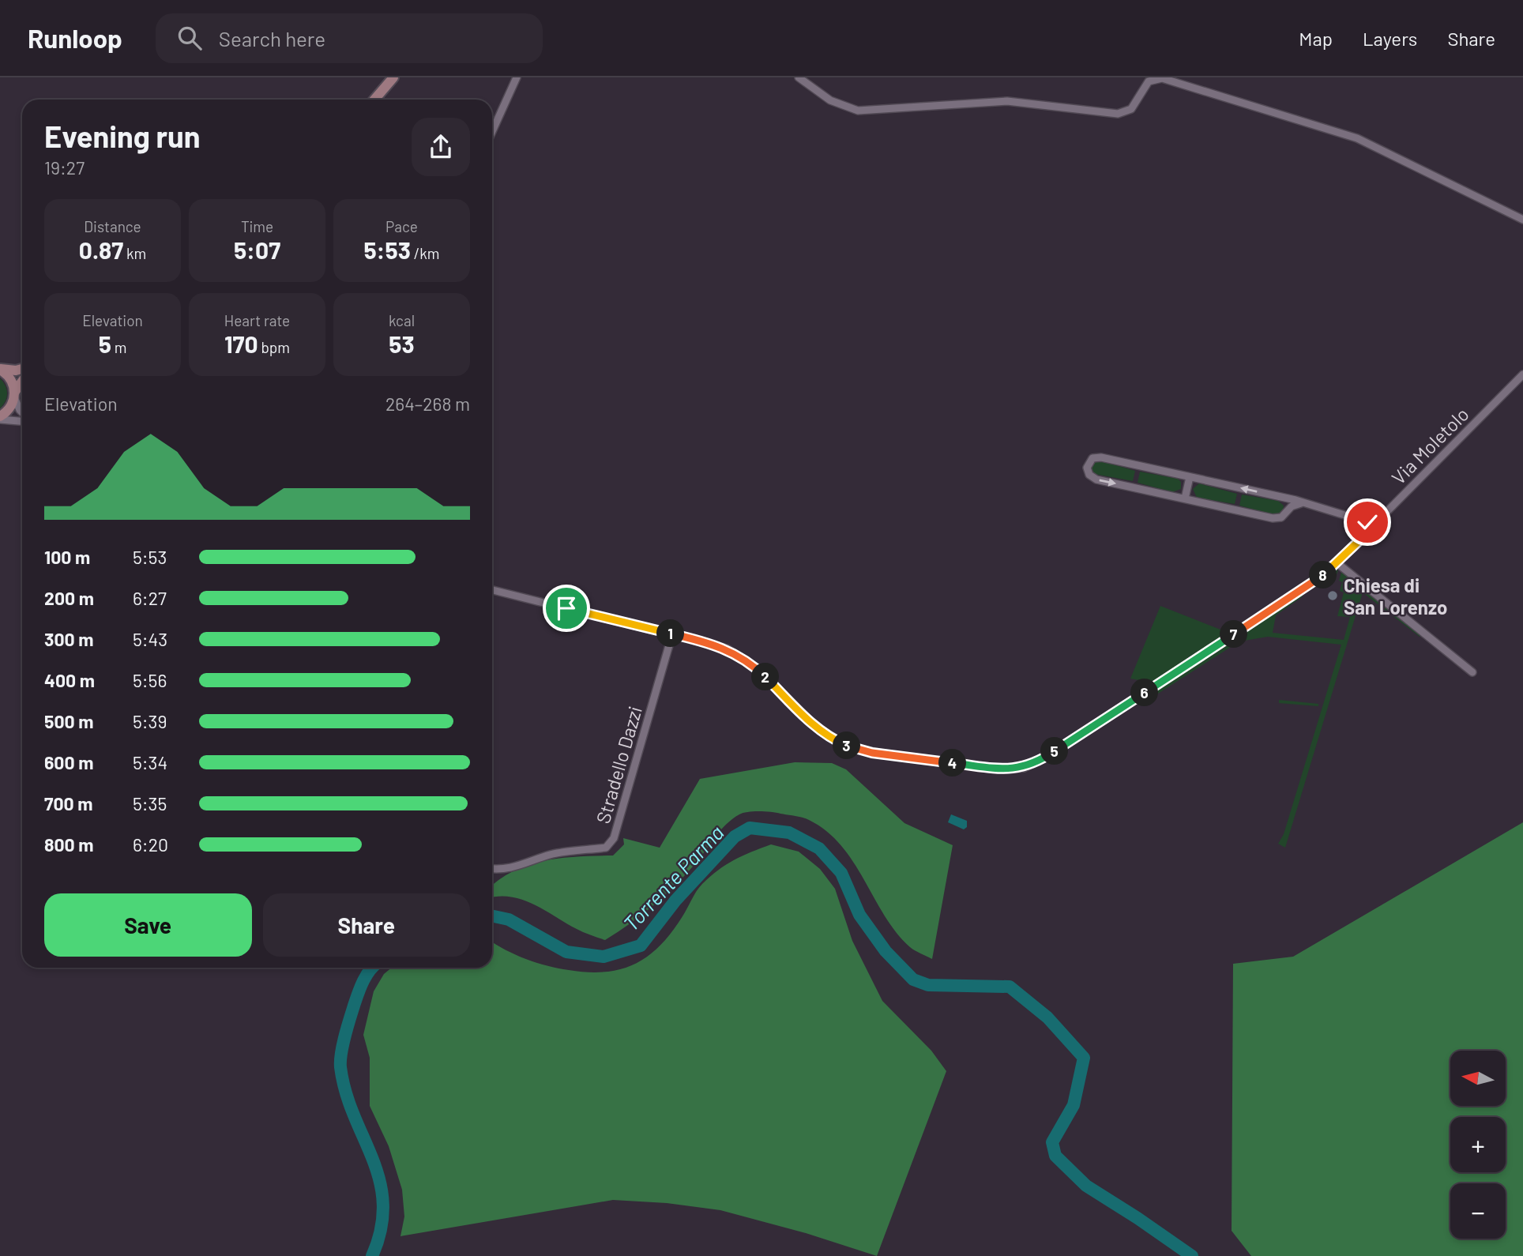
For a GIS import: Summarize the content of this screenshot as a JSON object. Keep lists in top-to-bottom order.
{
  "streets": {
    "street": ["Via Moletolo", "Stradello Dazzi"]
  },
  "crossings": [
    ["Via Moletolo", "Stradello Dazzi"]
  ],
  "water": ["Torrente Parma"],
  "places": ["Chiesa di San Lorenzo"],
  "north": "left",
  "page": {
    "header": "Runloop",
    "search": "Search here",
    "nav": ["Map", "Layers", "Share"],
    "heading": ["Evening run", "19:27"],
    "stats": [
      ["Distance", "0.87 km"],
      ["Time", "5:07"],
      ["Pace", "5:53 /km"],
      ["Elevation", "5 m"],
      ["Heart rate", "170 bpm"],
      ["kcal", "53"]
    ],
    "chart": ["Elevation", "264–268 m"],
    "list": [
      {
        "name": "100 m",
        "note": "5:53"
      },
      {
        "name": "200 m",
        "note": "6:27"
      },
      {
        "name": "300 m",
        "note": "5:43"
      },
      {
        "name": "400 m",
        "note": "5:56"
      },
      {
        "name": "500 m",
        "note": "5:39"
      },
      {
        "name": "600 m",
        "note": "5:34"
      },
      {
        "name": "700 m",
        "note": "5:35"
      },
      {
        "name": "800 m",
        "note": "6:20"
      }
    ],
    "pins": [
      "8",
      "1",
      "7",
      "2",
      "6",
      "3",
      "5",
      "4"
    ],
    "buttons": ["Save", "Share"],
    "map_buttons": ["+", "−"]
  }
}
